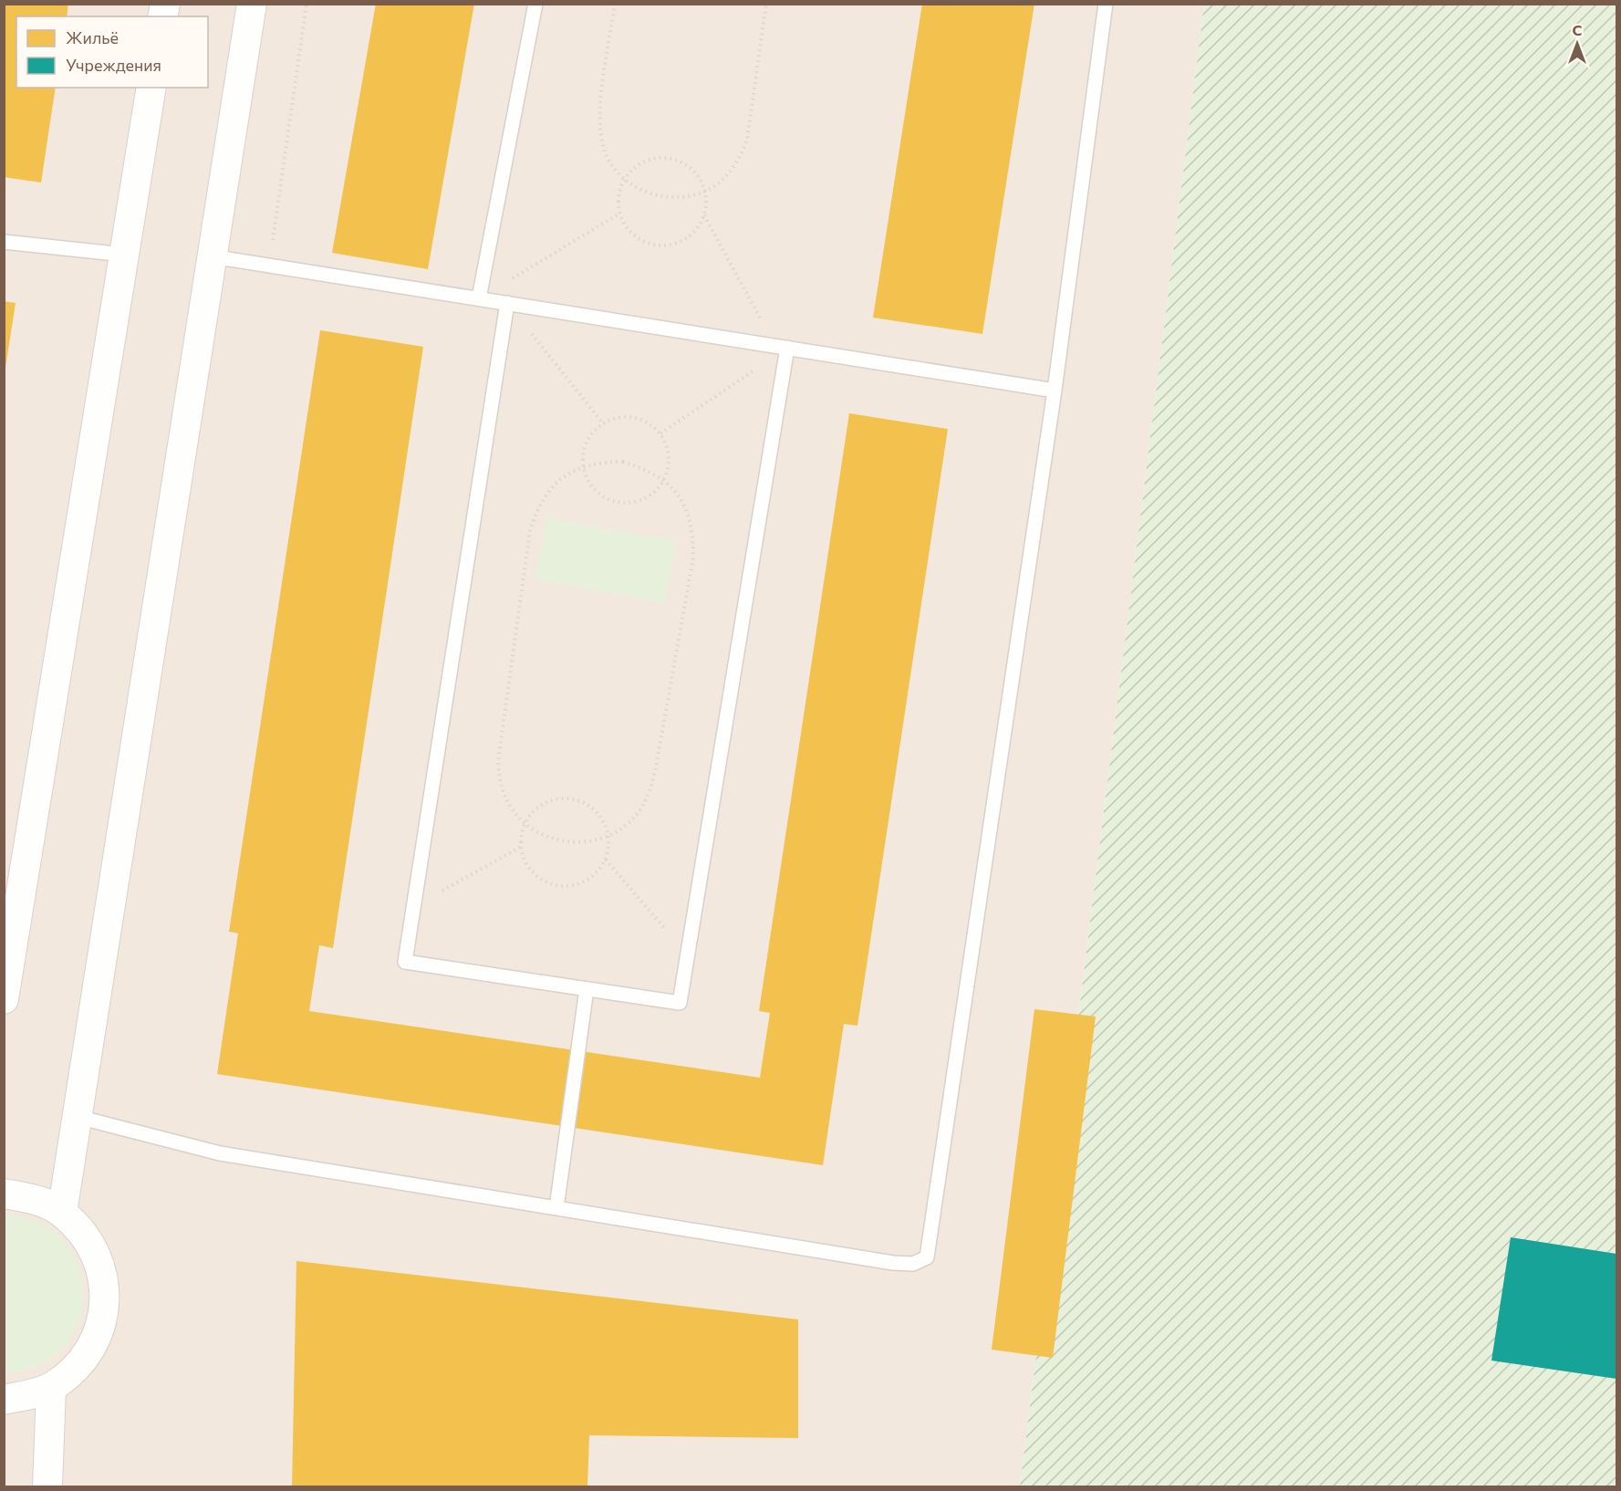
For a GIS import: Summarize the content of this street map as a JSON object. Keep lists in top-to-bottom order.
{
  "legend": ["Жильё", "Учреждения"],
  "north": "top"
}
